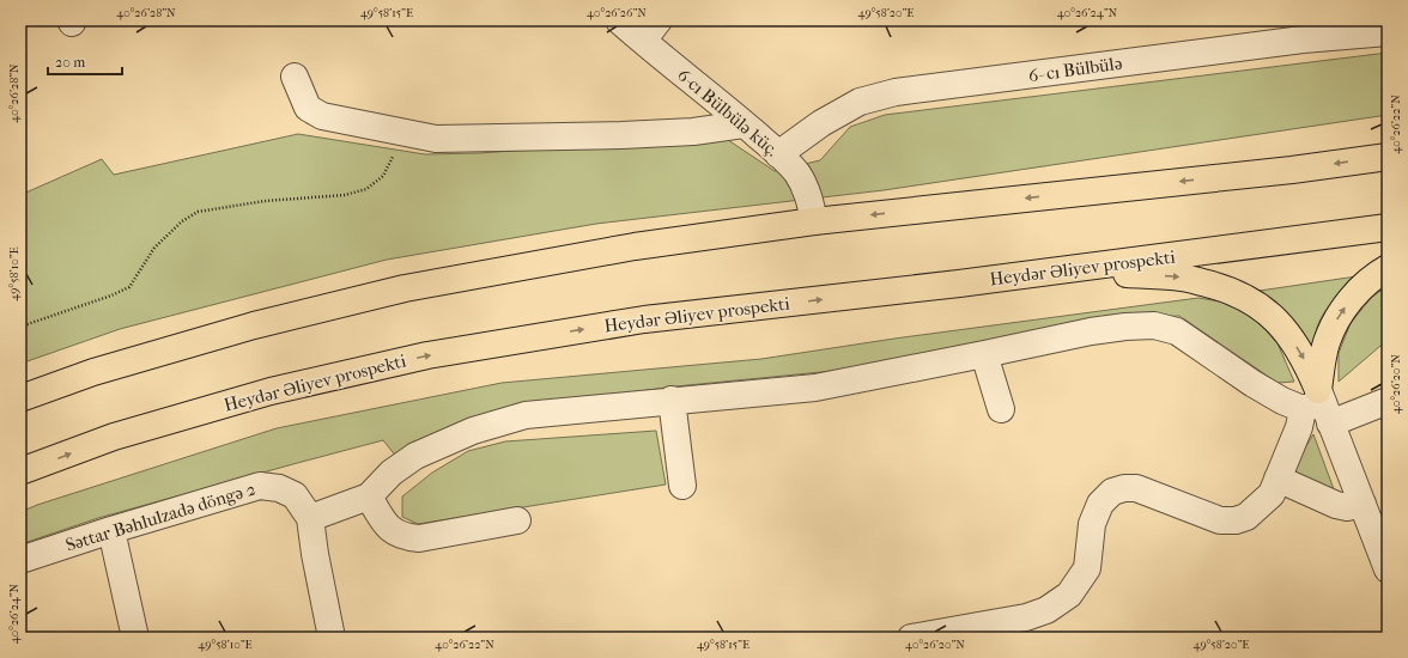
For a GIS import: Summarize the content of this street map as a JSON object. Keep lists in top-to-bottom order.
{
  "streets": {
    "highway": ["Heydər Əliyev prospekti"],
    "street": ["6- cı Bülbülə", "6-cı Bülbülə küç.", "Səttar Bəhlulzadə döngə 2"]
  },
  "crossings": [
    ["6- cı Bülbülə", "6-cı Bülbülə küç."]
  ],
  "scale_bar": "20 m",
  "coordinates": [
    "40°26'28\"N",
    "49°58'15\"E",
    "40°26'26\"N",
    "49°58'20\"E",
    "40°26'24\"N",
    "40°26'22\"N",
    "49°58'10\"E",
    "40°26'20\"N"
  ]
}
